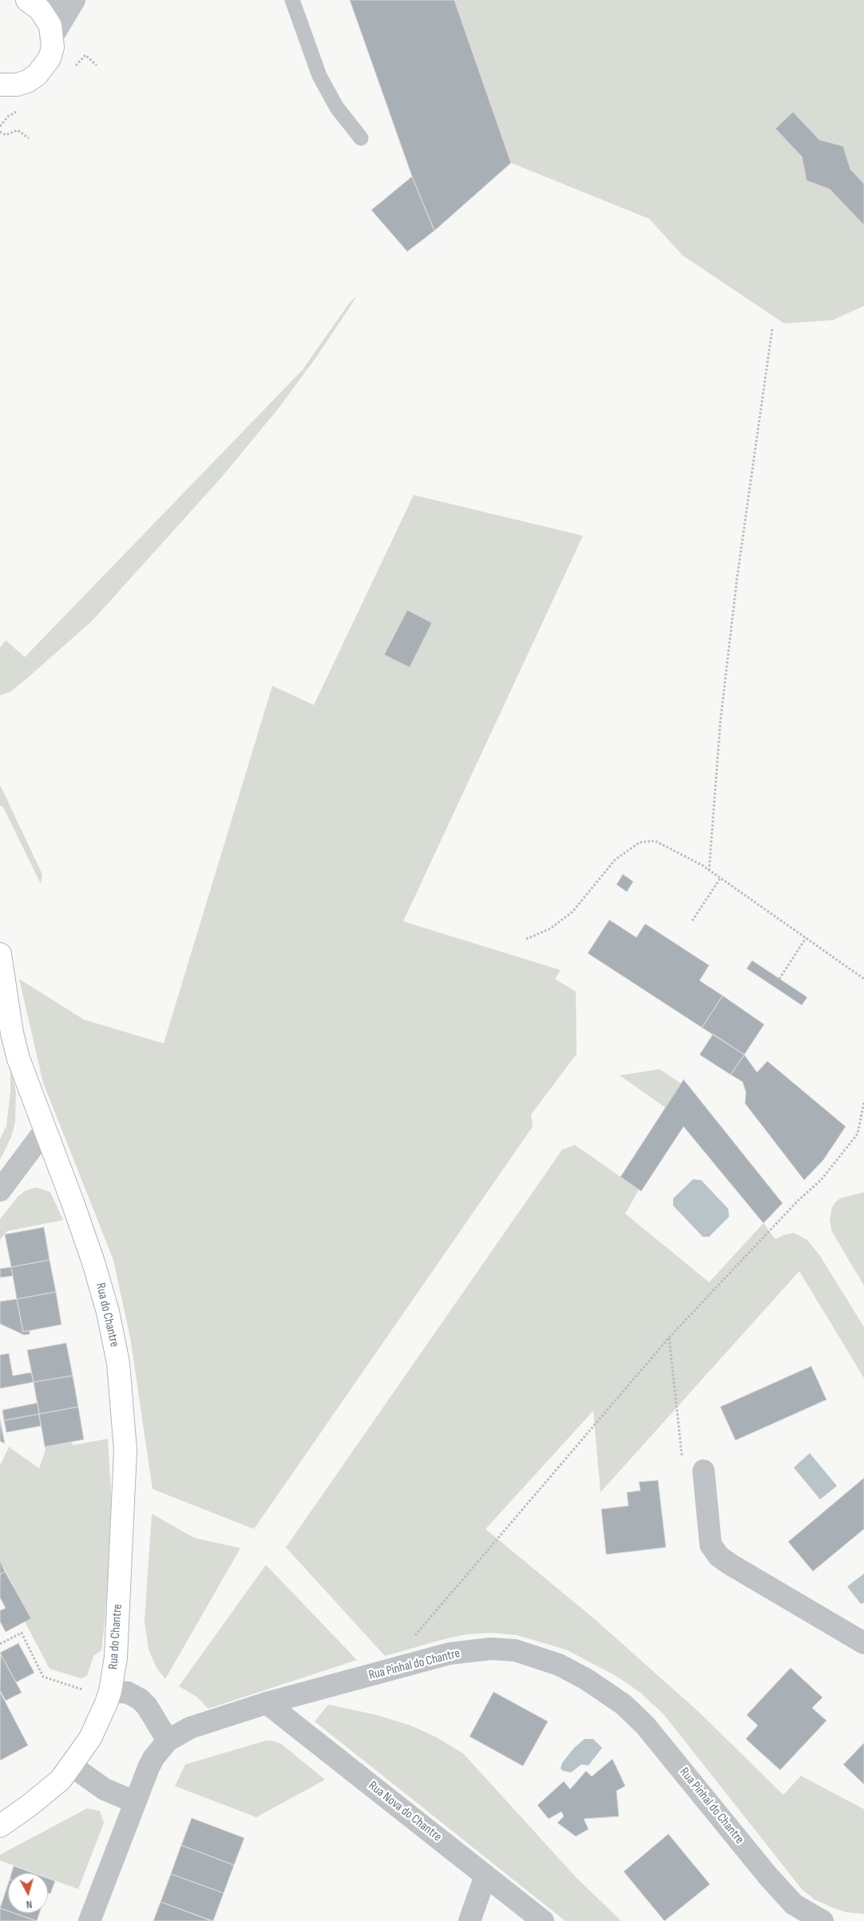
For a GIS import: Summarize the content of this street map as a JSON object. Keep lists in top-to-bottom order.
{
  "streets": {
    "street": ["Rua do Chantre", "Rua Pinhal do Chantre", "Rua Nova do Chantre"]
  },
  "crossings": [
    ["Rua Pinhal do Chantre", "Rua Nova do Chantre"]
  ],
  "north": "bottom"
}
